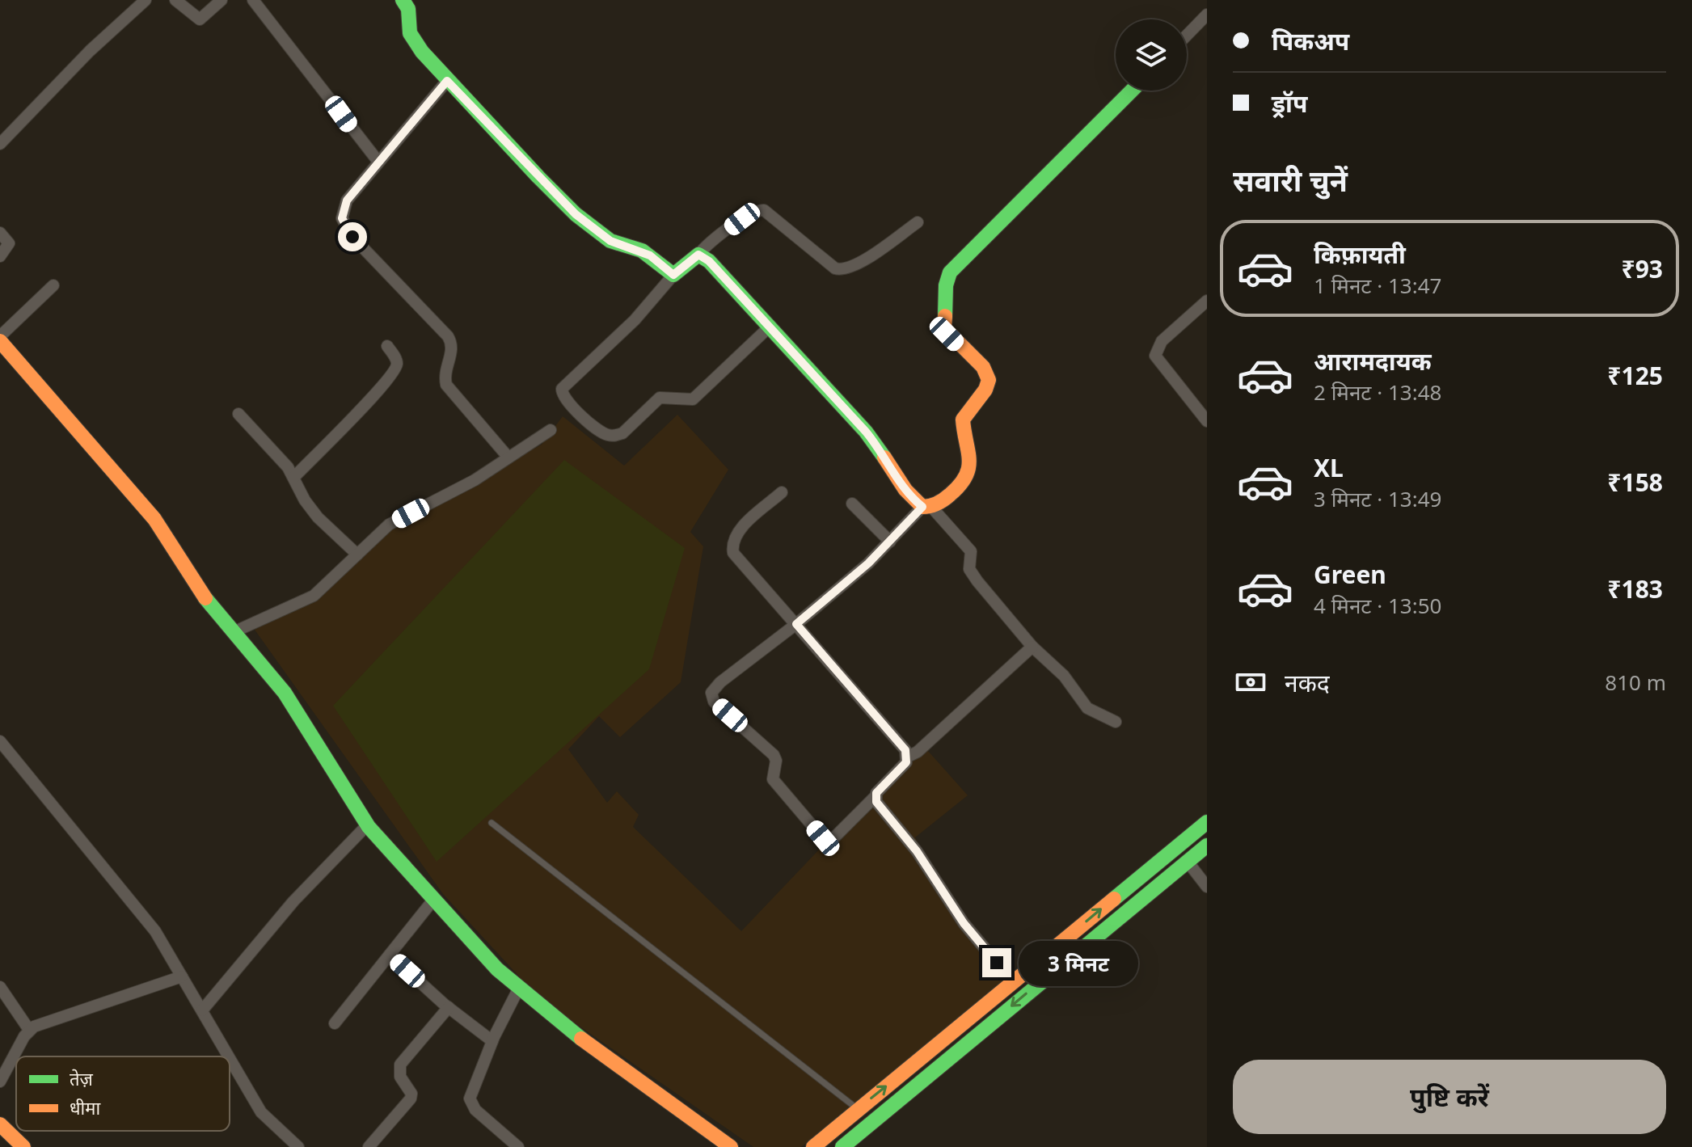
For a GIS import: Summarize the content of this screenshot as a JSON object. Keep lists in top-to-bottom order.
{
  "legend": ["तेज़", "धीमा"],
  "page": {
    "banner": ["पिकअप", "ड्रॉप"],
    "heading": "सवारी चुनें",
    "list": [
      {
        "name": "किफ़ायती",
        "note": "1 मिनट · 13:47",
        "value": "₹93"
      },
      {
        "name": "आरामदायक",
        "note": "2 मिनट · 13:48",
        "value": "₹125"
      },
      {
        "name": "XL",
        "note": "3 मिनट · 13:49",
        "value": "₹158"
      },
      {
        "name": "Green",
        "note": "4 मिनट · 13:50",
        "value": "₹183"
      }
    ],
    "pay": ["नकद", "810 m"],
    "bubble": "3 मिनट",
    "buttons": "पुष्टि करें"
  }
}
